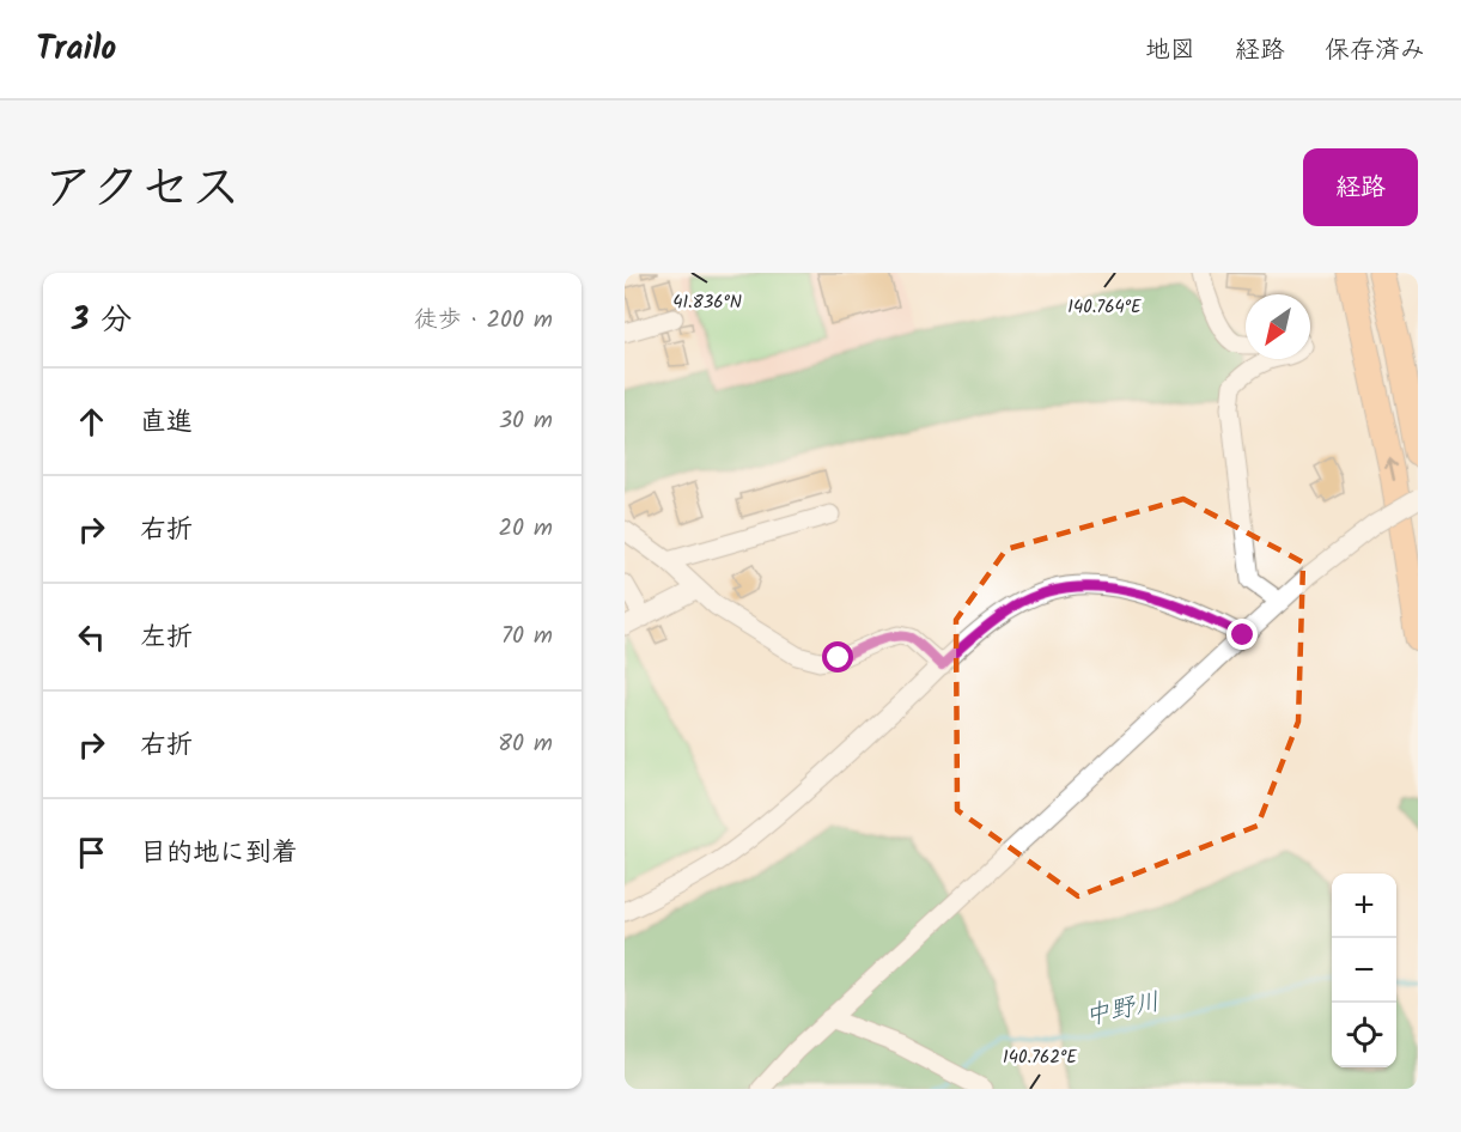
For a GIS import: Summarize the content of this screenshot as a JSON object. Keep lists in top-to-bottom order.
{
  "water": ["中野川"],
  "north": "bottom left",
  "page": {
    "header": "Trailo",
    "nav": ["地図", "経路", "保存済み"],
    "title": "アクセス",
    "buttons": "経路",
    "heading": ["3 分", "徒歩 · 200 m"],
    "list": [
      ["直進", "30 m"],
      ["右折", "20 m"],
      ["左折", "70 m"],
      ["右折", "80 m"],
      "目的地に到着"
    ],
    "map_buttons": ["+", "−"]
  },
  "coordinates": ["41.836°N", "140.764°E", "140.762°E"]
}
